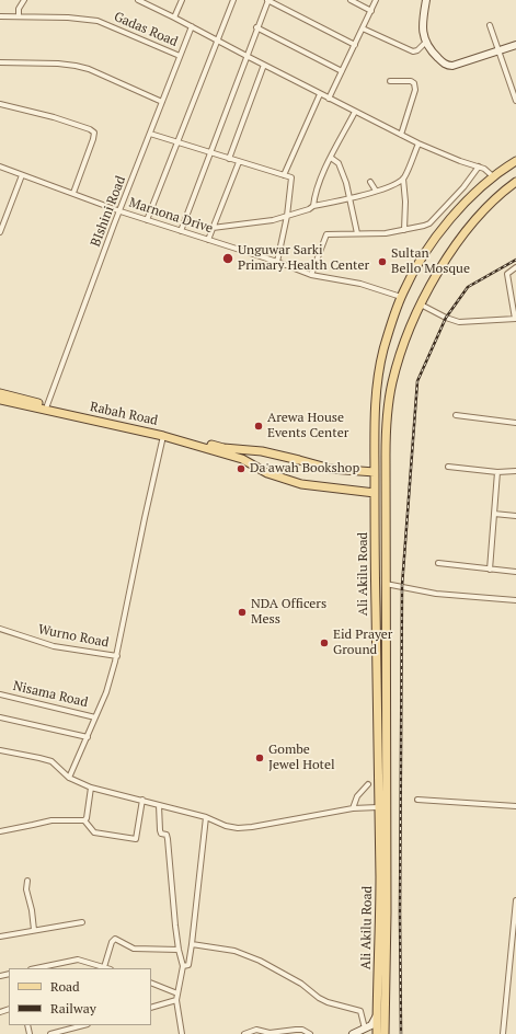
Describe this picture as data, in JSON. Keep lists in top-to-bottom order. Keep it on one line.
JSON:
{"streets":{"main road":["Rabah Road","Ali Akilu Road"],"street":["Gadas Road","BIshini Road","Marnona Drive","Wurno Road","Nisama Road"]},"crossings":[["Gadas Road","BIshini Road"],["BIshini Road","Marnona Drive"],["BIshini Road","Rabah Road"],["Marnona Drive","Ali Akilu Road"],["Rabah Road","Ali Akilu Road"]],"places":["Unguwar Sarki Primary Health Center","Sultan Bello Mosque","Arewa House Events Center","Da'awah Bookshop","NDA Officers Mess","Eid Prayer Ground","Gombe Jewel Hotel"],"legend":["Road","Railway"]}
